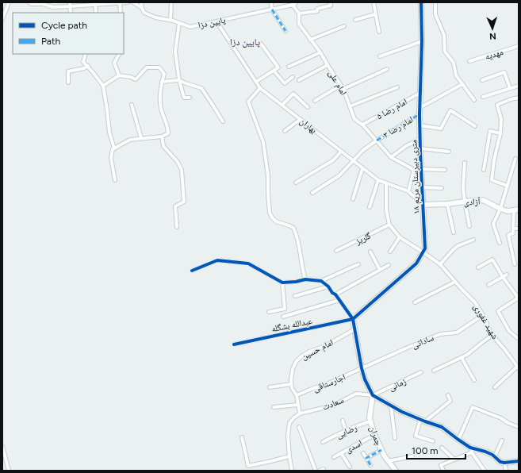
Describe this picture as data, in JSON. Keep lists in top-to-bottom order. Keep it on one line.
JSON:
{"streets":{"street":["پایین دزا","مهدیه","امام علی","امام رضا ۵","بهاران","امام رضا ۳","۱۸ متری دبیرستان مریم","آزادی","گلریز","شهید غفوری","عبدالله بشگله","ساداتی","امام حسین","اجارستاقی","زمانی","سعادت","رضایی","چمران","اسدی"]},"crossings":[["پایین دزا","امام علی"],["پایین دزا","بهاران"],["امام علی","امام رضا ۵"],["امام علی","بهاران"],["امام علی","امام رضا ۳"],["امام رضا ۵","۱۸ متری دبیرستان مریم"],["بهاران","امام رضا ۳"],["بهاران","۱۸ متری دبیرستان مریم"],["بهاران","آزادی"],["امام رضا ۳","۱۸ متری دبیرستان مریم"],["۱۸ متری دبیرستان مریم","آزادی"],["۱۸ متری دبیرستان مریم","شهید غفوری"],["گلریز","شهید غفوری"],["شهید غفوری","ساداتی"],["ساداتی","اجارستاقی"],["زمانی","سعادت"],["زمانی","چمران"],["سعادت","چمران"],["رضایی","چمران"],["چمران","اسدی"]],"districts":["پایین دزا"],"legend":["Cycle path","Path"],"scale_bar":"100 m","north":"bottom"}
